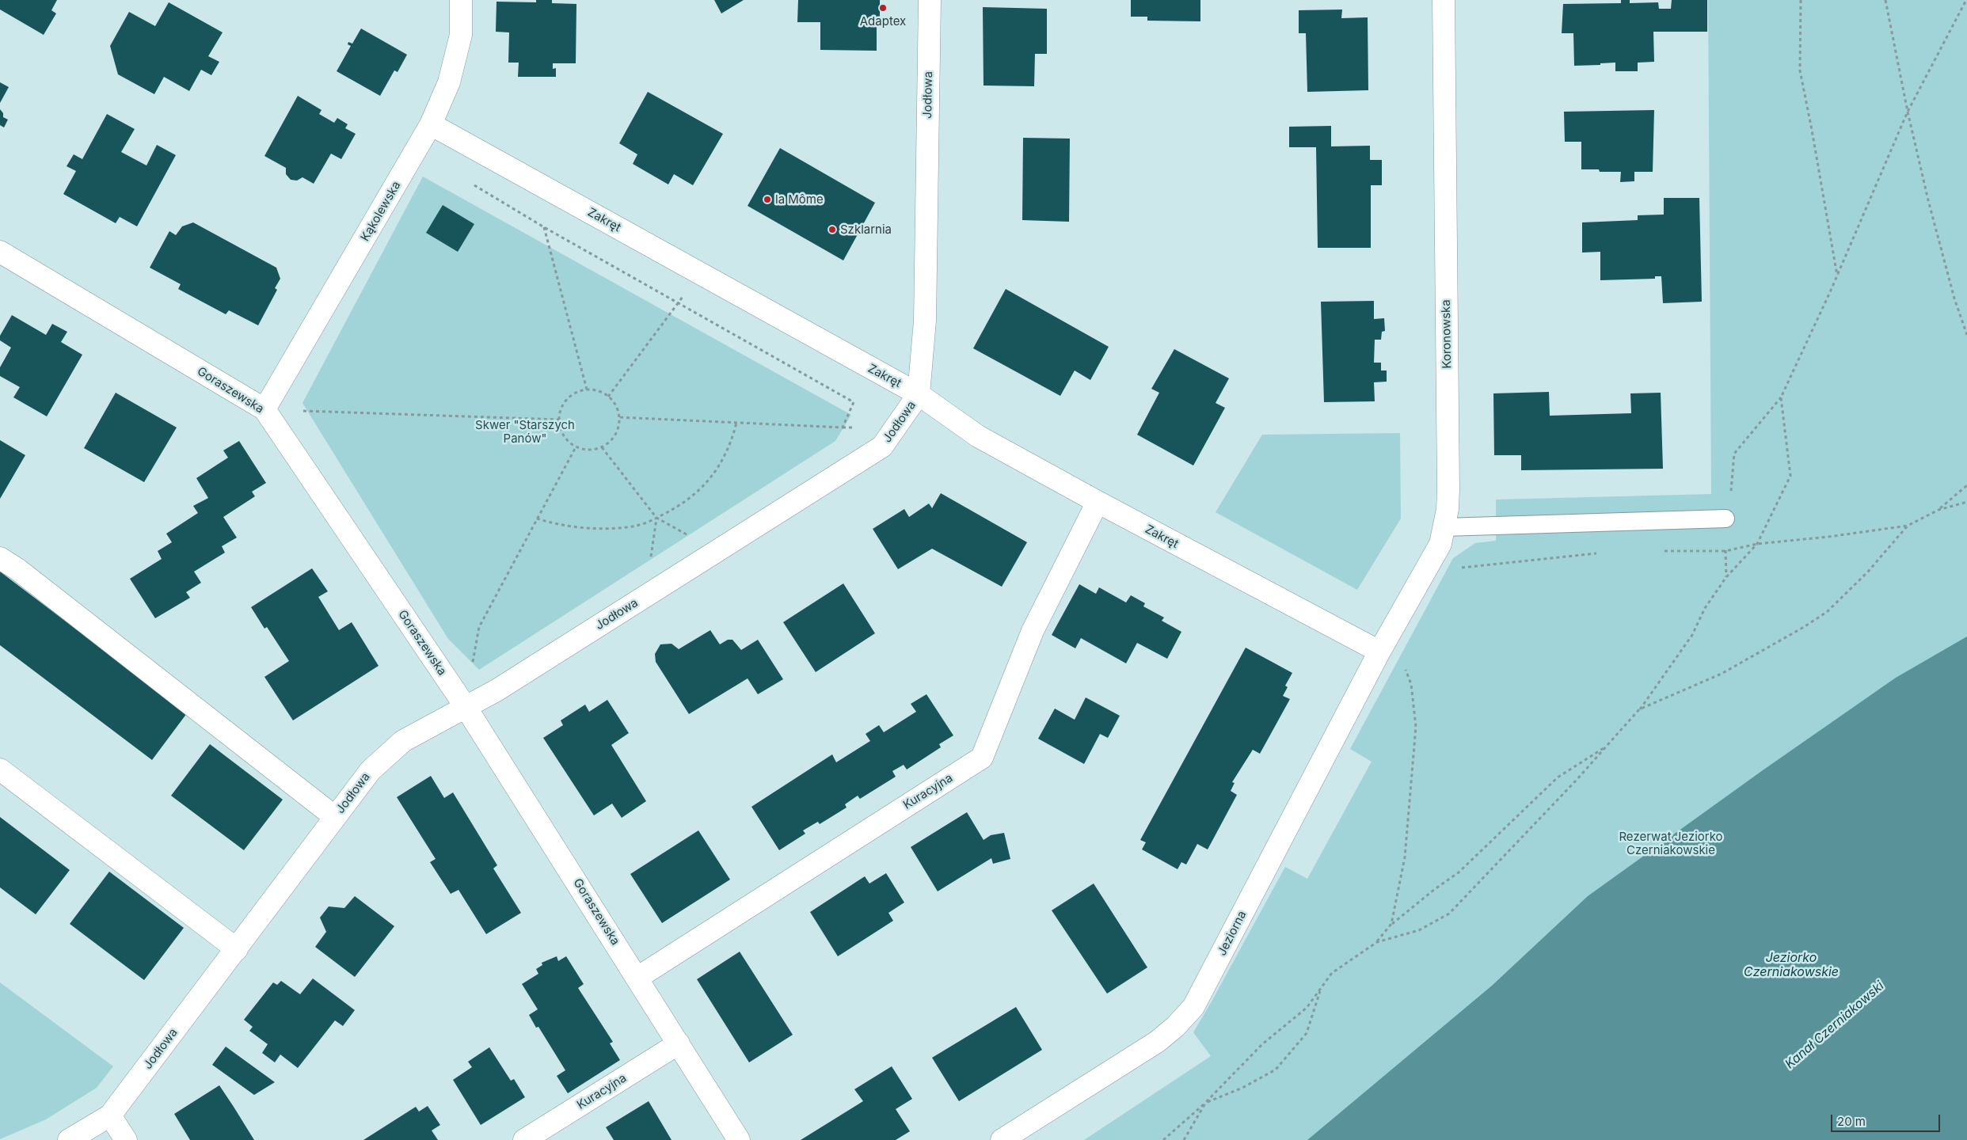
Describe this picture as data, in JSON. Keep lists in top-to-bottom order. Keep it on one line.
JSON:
{"streets":{"street":["Jodłowa","Kąkolewska","Zakręt","Koronowska","Goraszewska","Kuracyjna","Jeziorna"]},"crossings":[["Jodłowa","Zakręt"],["Jodłowa","Goraszewska"],["Kąkolewska","Zakręt"],["Kąkolewska","Goraszewska"],["Zakręt","Koronowska"],["Zakręt","Kuracyjna"],["Zakręt","Jeziorna"],["Koronowska","Jeziorna"],["Goraszewska","Kuracyjna"]],"water":["Jeziorko Czerniakowskie","Kanał Czerniakowski"],"parks":["Skwer \"Starszych Panów\"","Rezerwat Jeziorko Czerniakowskie"],"places":["Adaptex","la Môme","Szklarnia"],"scale_bar":"20 m"}
